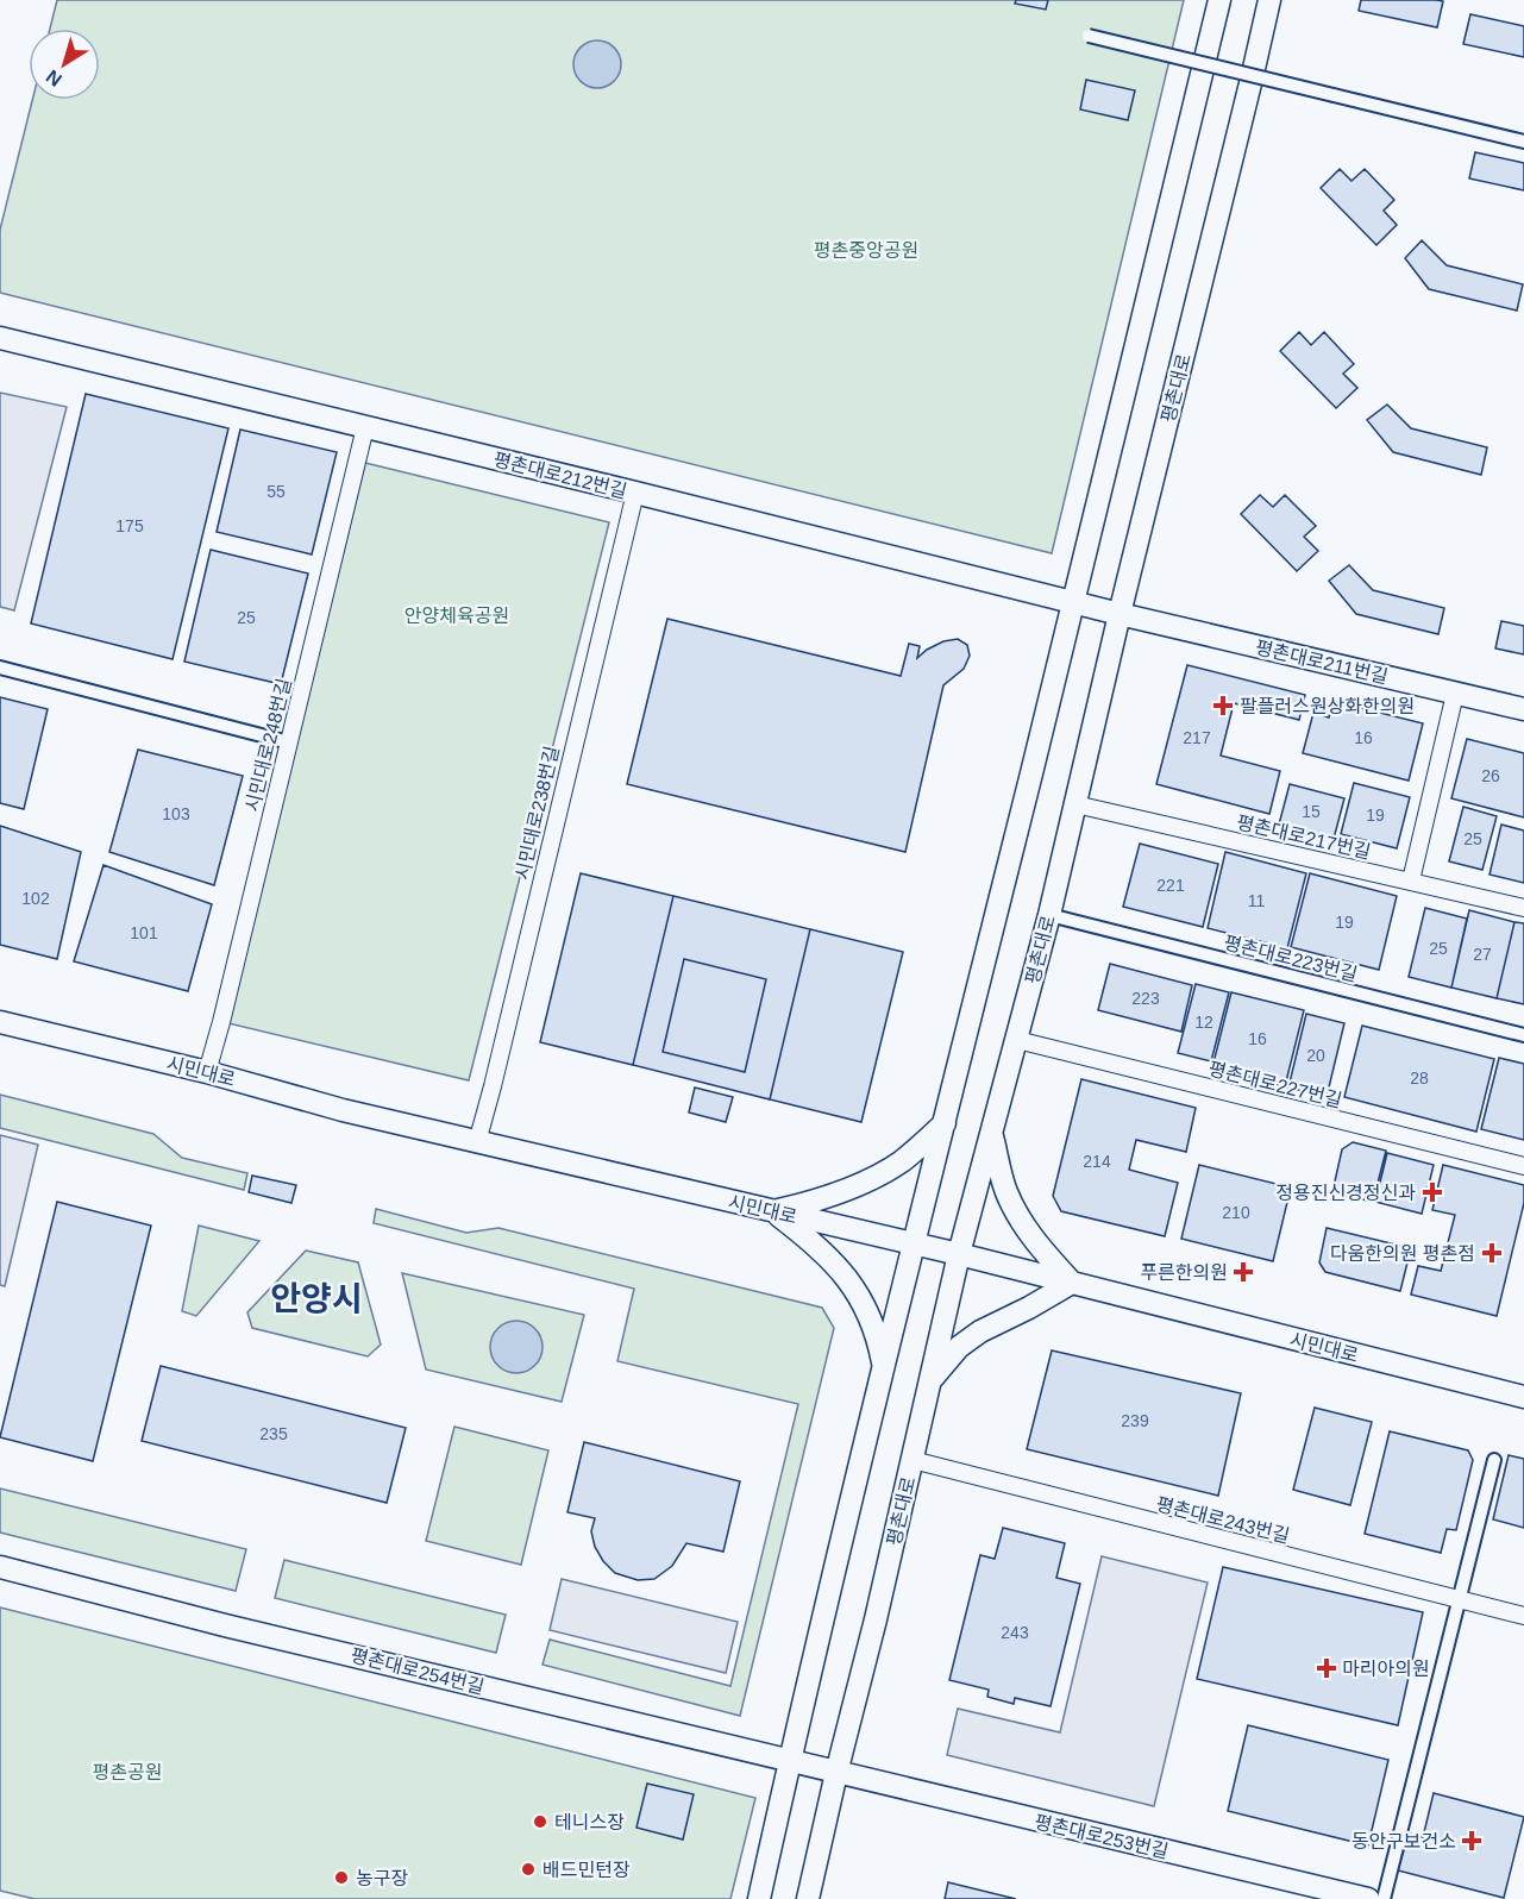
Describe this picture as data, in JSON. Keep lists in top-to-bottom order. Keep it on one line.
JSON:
{"streets":{"street":["평촌대로","평촌대로212번길","평촌대로211번길","시민대로248번길","시민대로238번길","평촌대로217번길","평촌대로223번길","시민대로","평촌대로227번길","평촌대로243번길","평촌대로254번길","평촌대로253번길"]},"crossings":[["평촌대로","평촌대로212번길"],["평촌대로","평촌대로211번길"],["평촌대로","평촌대로217번길"],["평촌대로","평촌대로223번길"],["평촌대로","시민대로"],["평촌대로","평촌대로227번길"],["평촌대로","평촌대로243번길"],["평촌대로","평촌대로254번길"],["평촌대로","평촌대로253번길"],["평촌대로212번길","평촌대로211번길"],["평촌대로212번길","시민대로248번길"],["평촌대로212번길","시민대로238번길"],["시민대로248번길","시민대로"],["시민대로238번길","시민대로"],["평촌대로254번길","평촌대로253번길"]],"districts":["안양시"],"parks":["평촌중앙공원","안양체육공원","평촌공원"],"places":{"health":["팔플러스원상화한의원","정용진신경정신과","다움한의원 평촌점","푸른한의원","마리아의원","동안구보건소"],"other":["테니스장","배드민턴장","농구장"]},"house_numbers":["55","175","25","217","16","26","15","103","19","25","221","102","11","19","101","25","27","223","12","16","20","28","214","210","239","235","243"],"north":"bottom left"}
